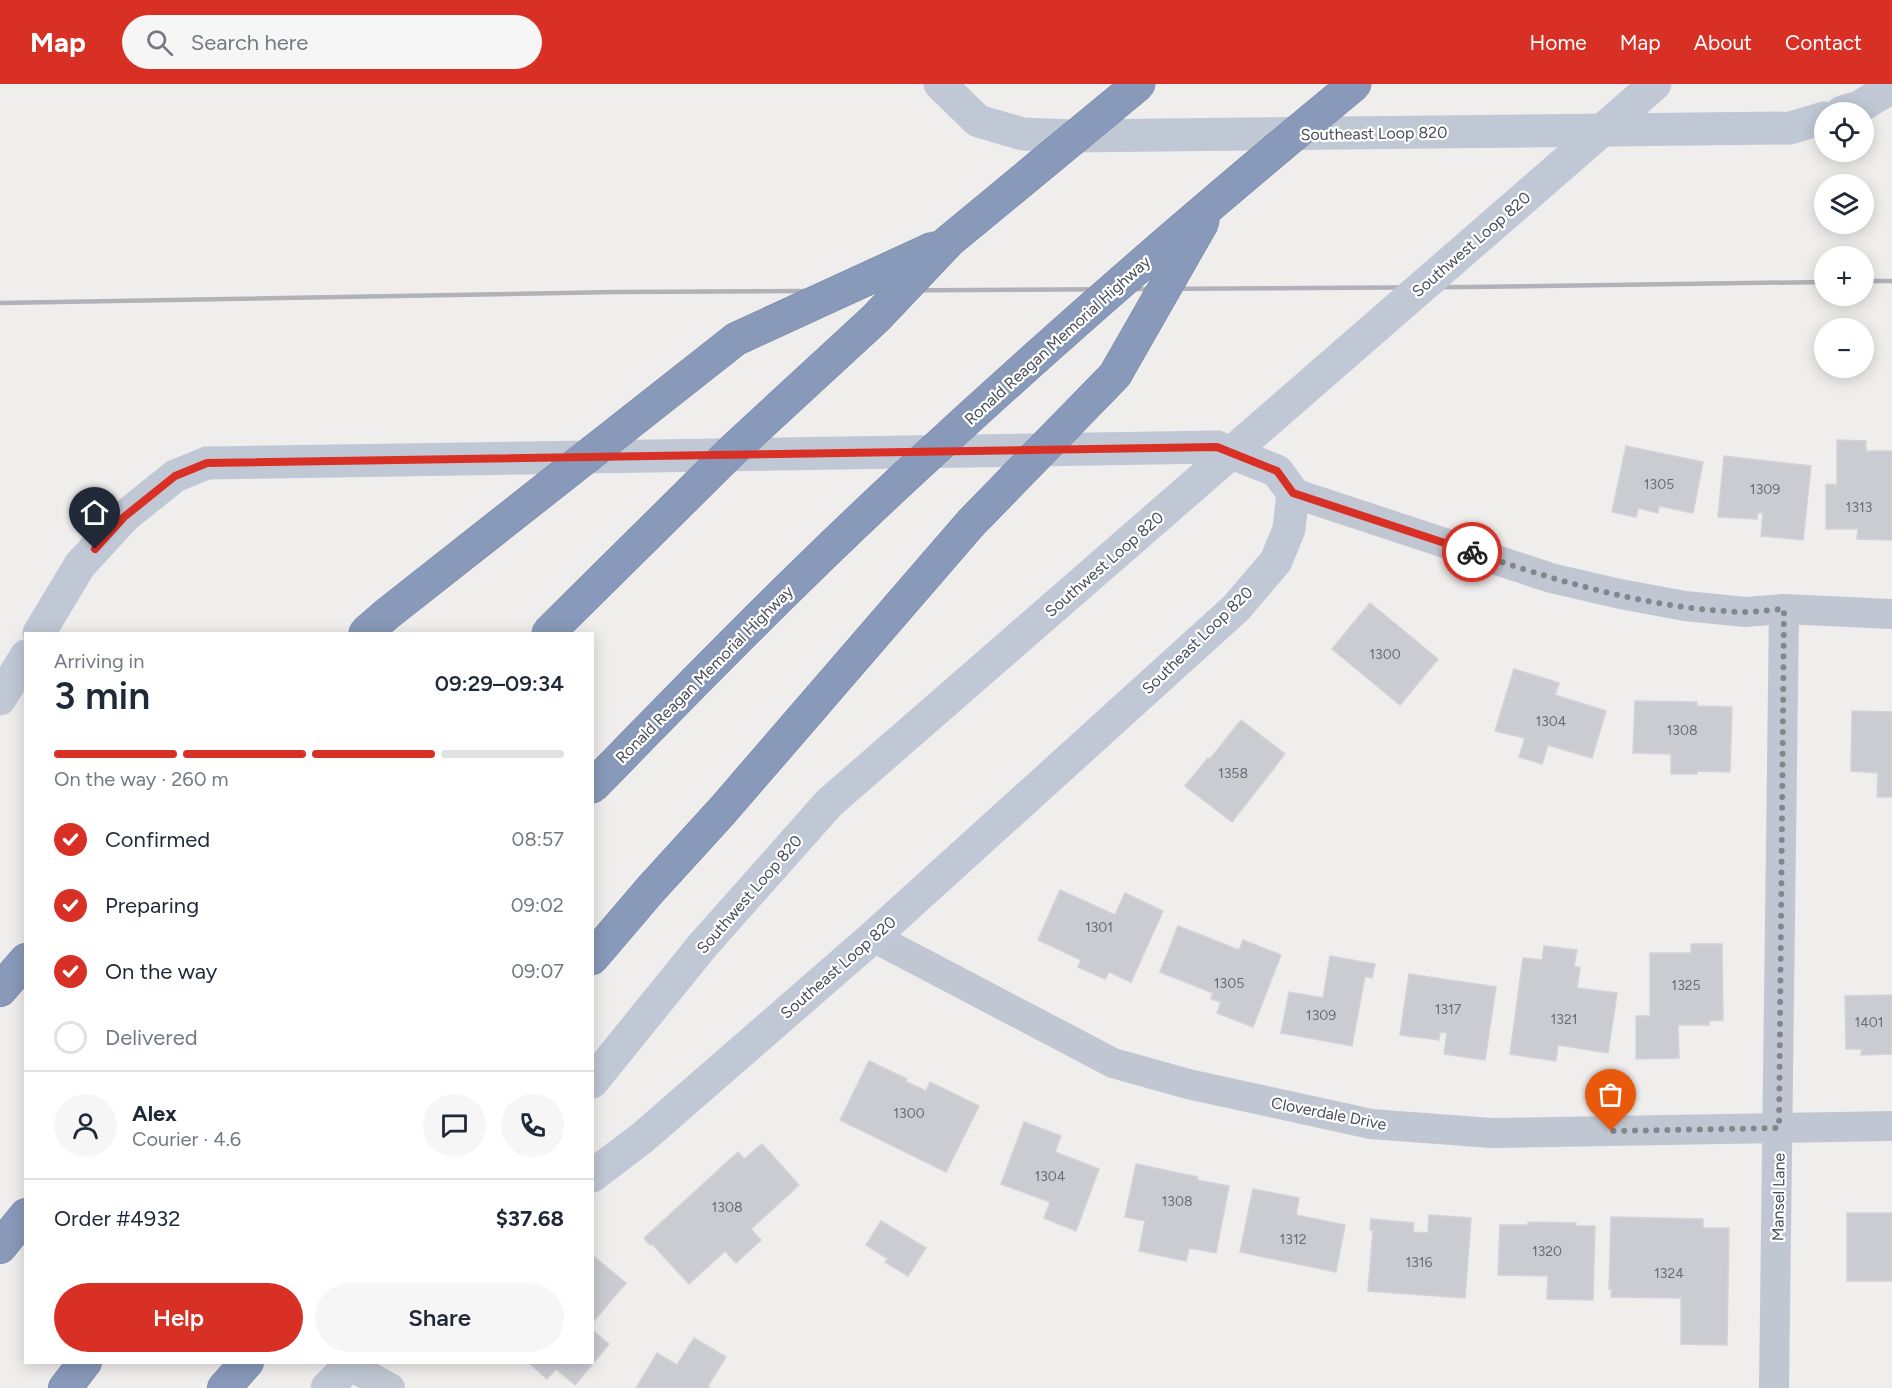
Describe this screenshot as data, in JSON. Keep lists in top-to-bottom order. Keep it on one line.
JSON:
{"streets":{"highway":["Ronald Reagan Memorial Highway"],"main road":["Southeast Loop 820","Southwest Loop 820"],"street":["Cloverdale Drive","Mansel Lane"]},"crossings":[["Southeast Loop 820","Cloverdale Drive"],["Cloverdale Drive","Mansel Lane"]],"house_numbers":["1305","1309","1313","1300","1304","1308","1358","1301","1305","1325","1317","1309","1321","1401","1300","1304","1308","1308","1312","1320","1316","1324"],"page":{"header":"Map","search":"Search here","nav":["Home","Map","About","Contact"],"map_buttons":["+","−"],"heading":["3 min","Arriving in","09:29–09:34"],"panel":["Alex","Courier · 4.6","Order #4932","$37.68"],"bar":"On the way · 260 m","list":[["Confirmed","08:57"],["Preparing","09:02"],["On the way","09:07"],"Delivered"],"buttons":["Help","Share"]}}
